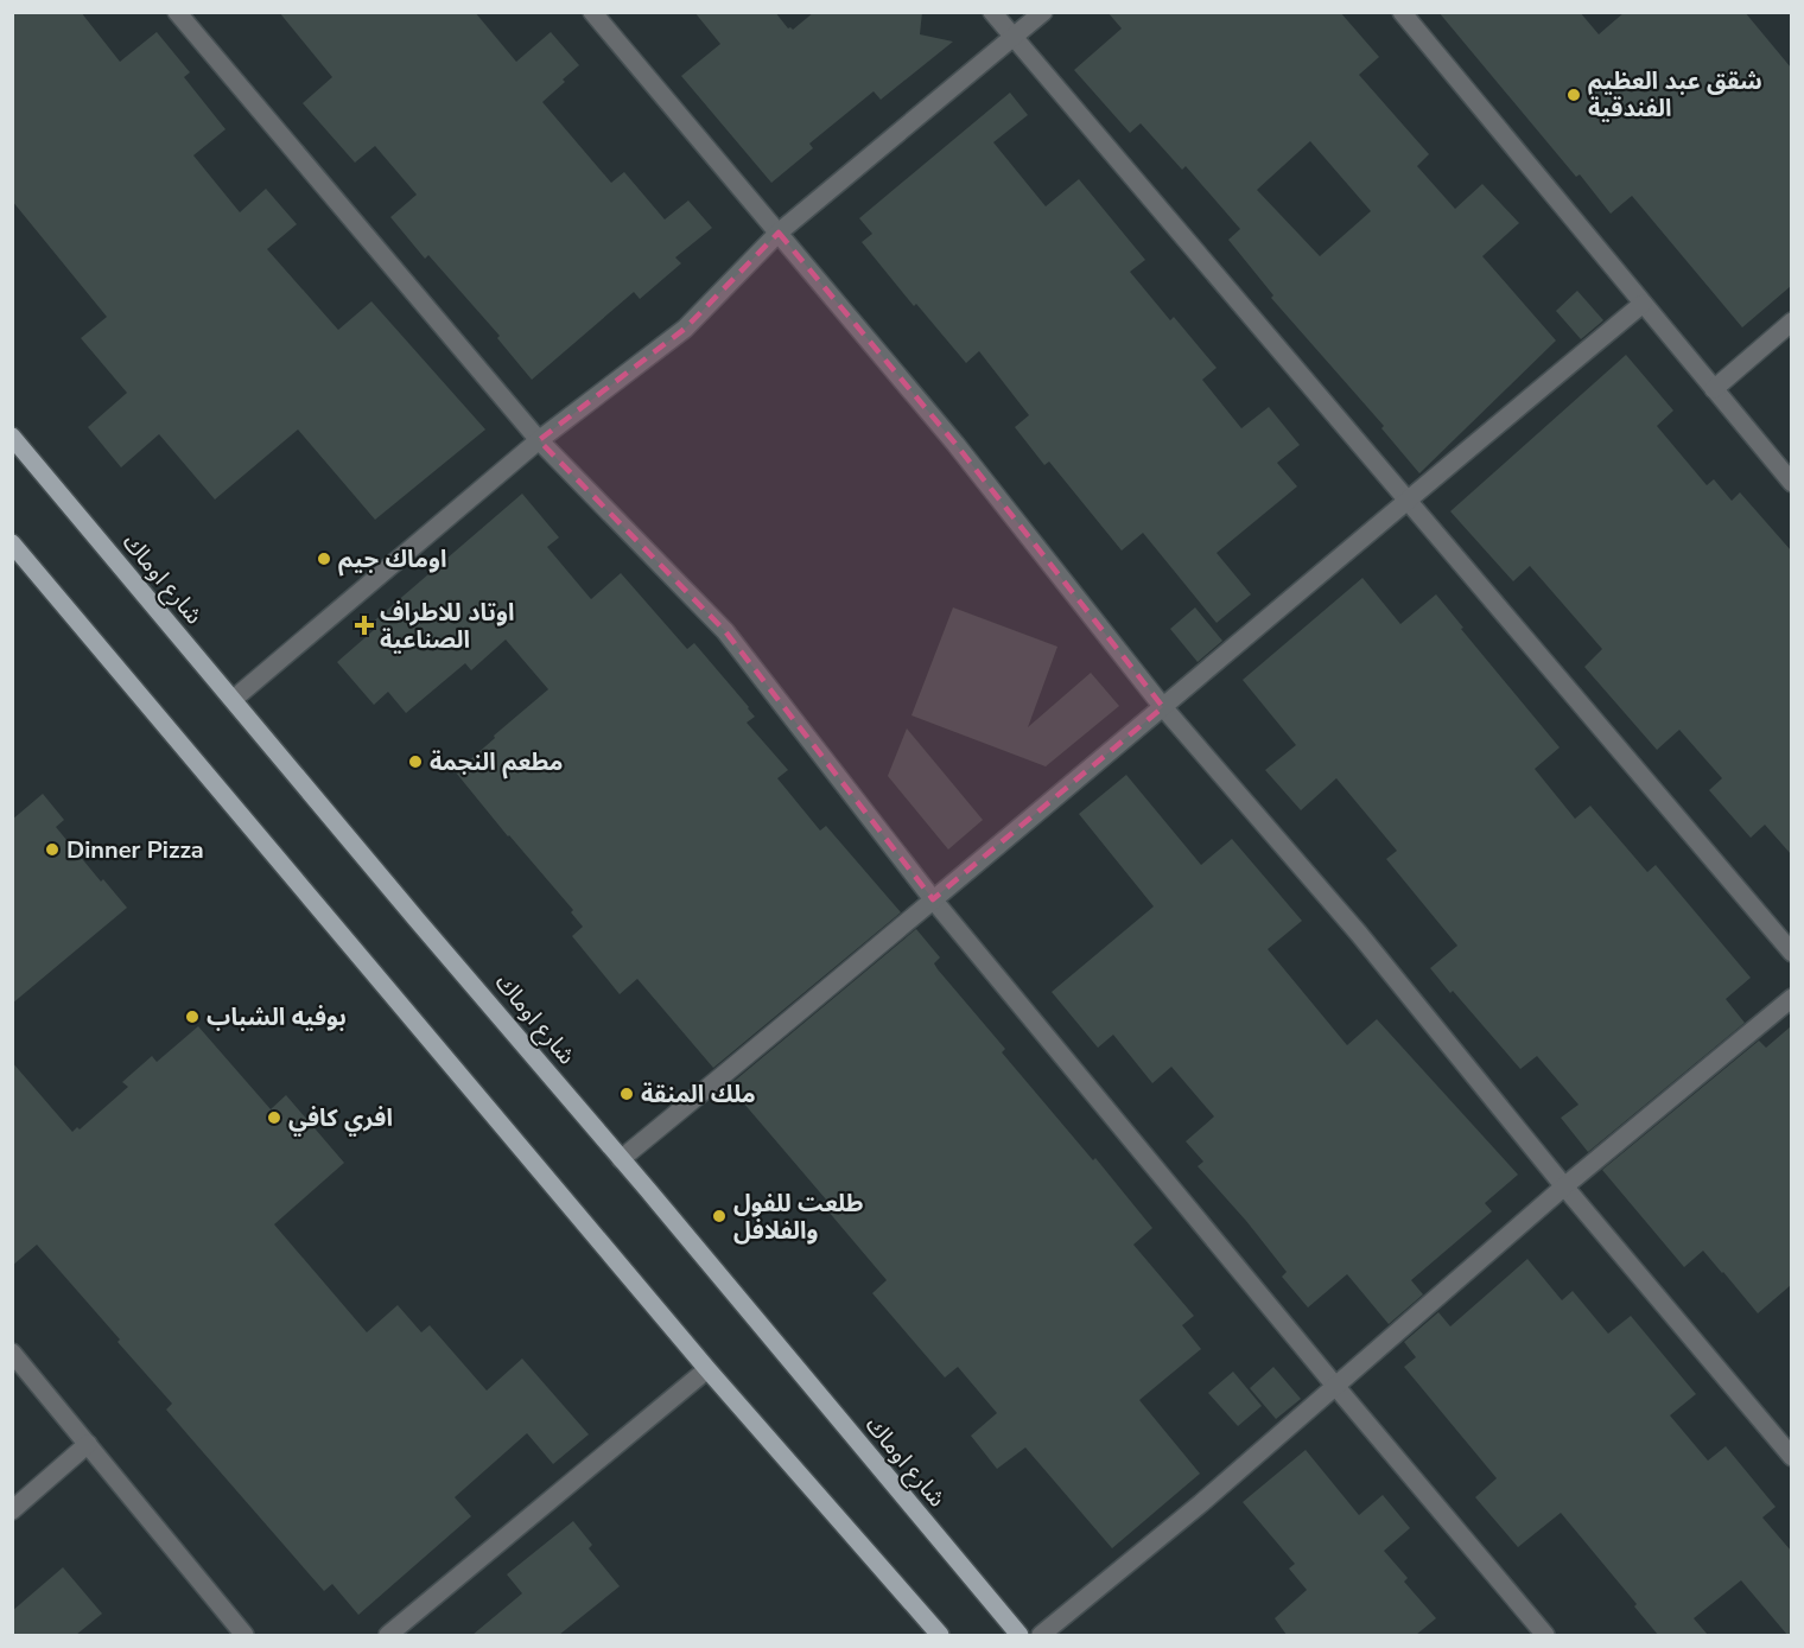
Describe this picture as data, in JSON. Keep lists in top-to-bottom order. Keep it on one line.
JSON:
{"streets":{"main road":["شارع اوماك"]},"places":{"other":["شقق عبد العظيم الفندقية","اوماك جيم","مطعم النجمة","Dinner Pizza","بوفيه الشباب","ملك المنقة","افري كافي","طلعت للفول والفلافل"],"health":["اوتاد للاطراف الصناعية"]}}
